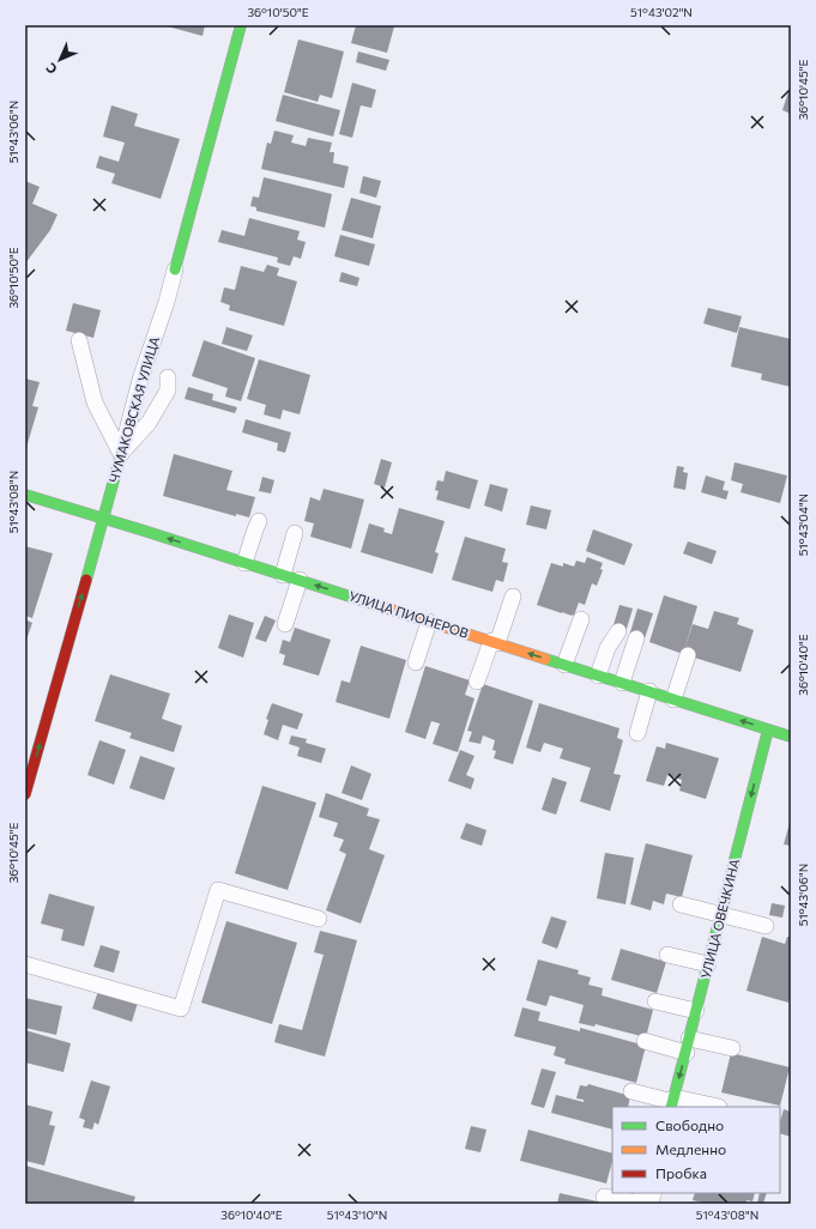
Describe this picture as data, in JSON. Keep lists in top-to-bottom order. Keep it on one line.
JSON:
{"streets":{"street":["ЧУМАКОВСКАЯ УЛИЦА","УЛИЦА ПИОНЕРОВ","УЛИЦА ОВЕЧКИНА"]},"crossings":[["ЧУМАКОВСКАЯ УЛИЦА","УЛИЦА ПИОНЕРОВ"],["УЛИЦА ПИОНЕРОВ","УЛИЦА ОВЕЧКИНА"]],"one_way":["ЧУМАКОВСКАЯ УЛИЦА","УЛИЦА ПИОНЕРОВ","УЛИЦА ОВЕЧКИНА"],"legend":["Свободно","Медленно","Пробка"],"north":"bottom left","coordinates":["36°10'50\"E","51°43'02\"N","36°10'45\"E","51°43'06\"N","51°43'08\"N","51°43'04\"N","36°10'40\"E","51°43'10\"N"]}
